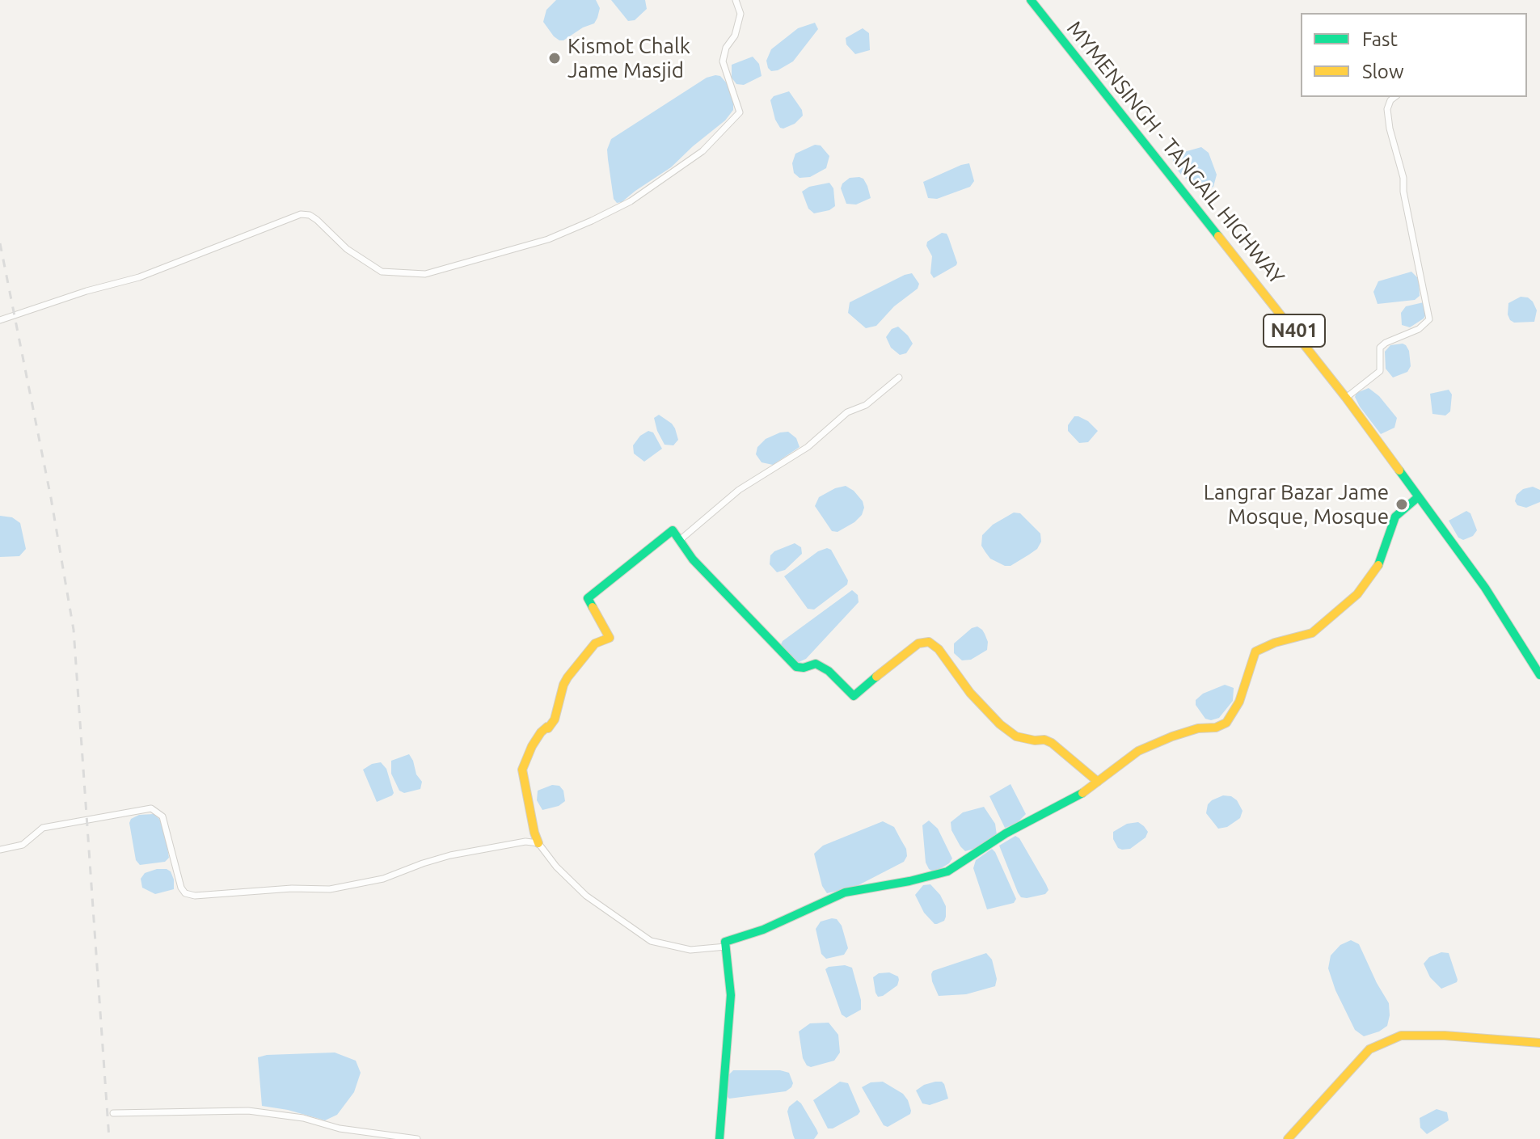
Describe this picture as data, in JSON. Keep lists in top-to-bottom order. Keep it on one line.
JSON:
{"streets":{"main road":["MYMENSINGH - TANGAIL HIGHWAY","N401"]},"places":["Kismot Chalk Jame Masjid","Langrar Bazar Jame Mosque, Mosque"],"legend":["Fast","Slow"]}
